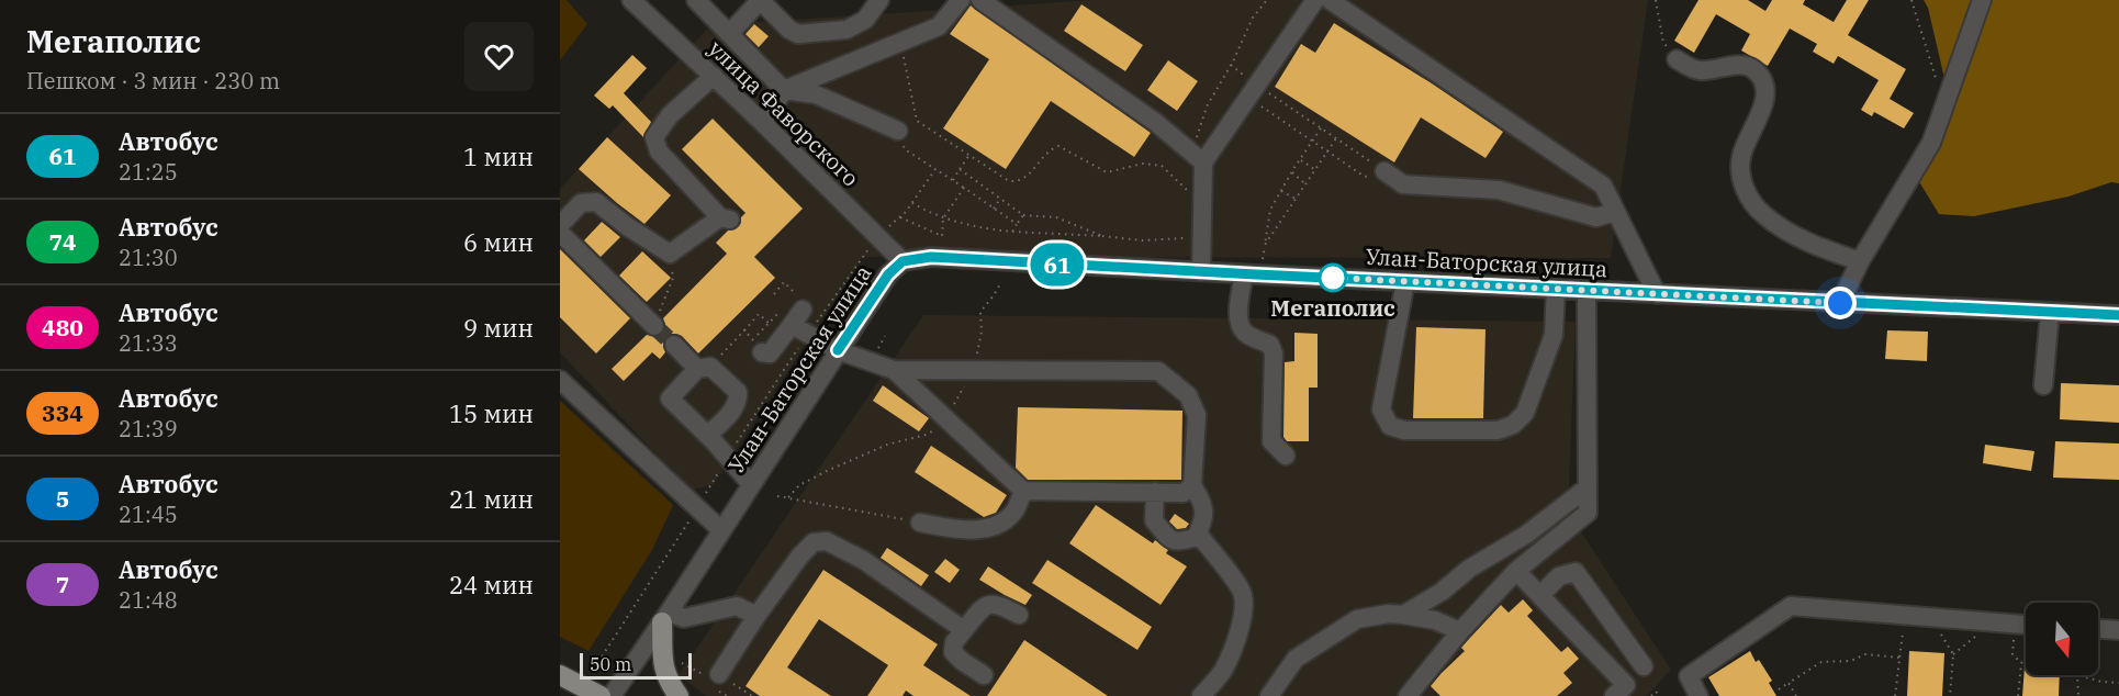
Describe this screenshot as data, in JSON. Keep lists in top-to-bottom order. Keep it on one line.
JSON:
{"streets":{"street":["улица Фаворского","Улан-Баторская улица"]},"crossings":[["улица Фаворского","Улан-Баторская улица"]],"places":["Мегаполис"],"lines":["bus line 61"],"scale_bar":"50 m","north":"bottom","page":{"heading":["Мегаполис","Пешком · 3 мин · 230 m"],"on_map":"61","list":[{"mark":"61","name":"Автобус","note":"21:25","value":"1 мин"},{"mark":"74","name":"Автобус","note":"21:30","value":"6 мин"},{"mark":"480","name":"Автобус","note":"21:33","value":"9 мин"},{"mark":"334","name":"Автобус","note":"21:39","value":"15 мин"},{"mark":"5","name":"Автобус","note":"21:45","value":"21 мин"},{"mark":"7","name":"Автобус","note":"21:48","value":"24 мин"}],"scale":"50 m"}}
